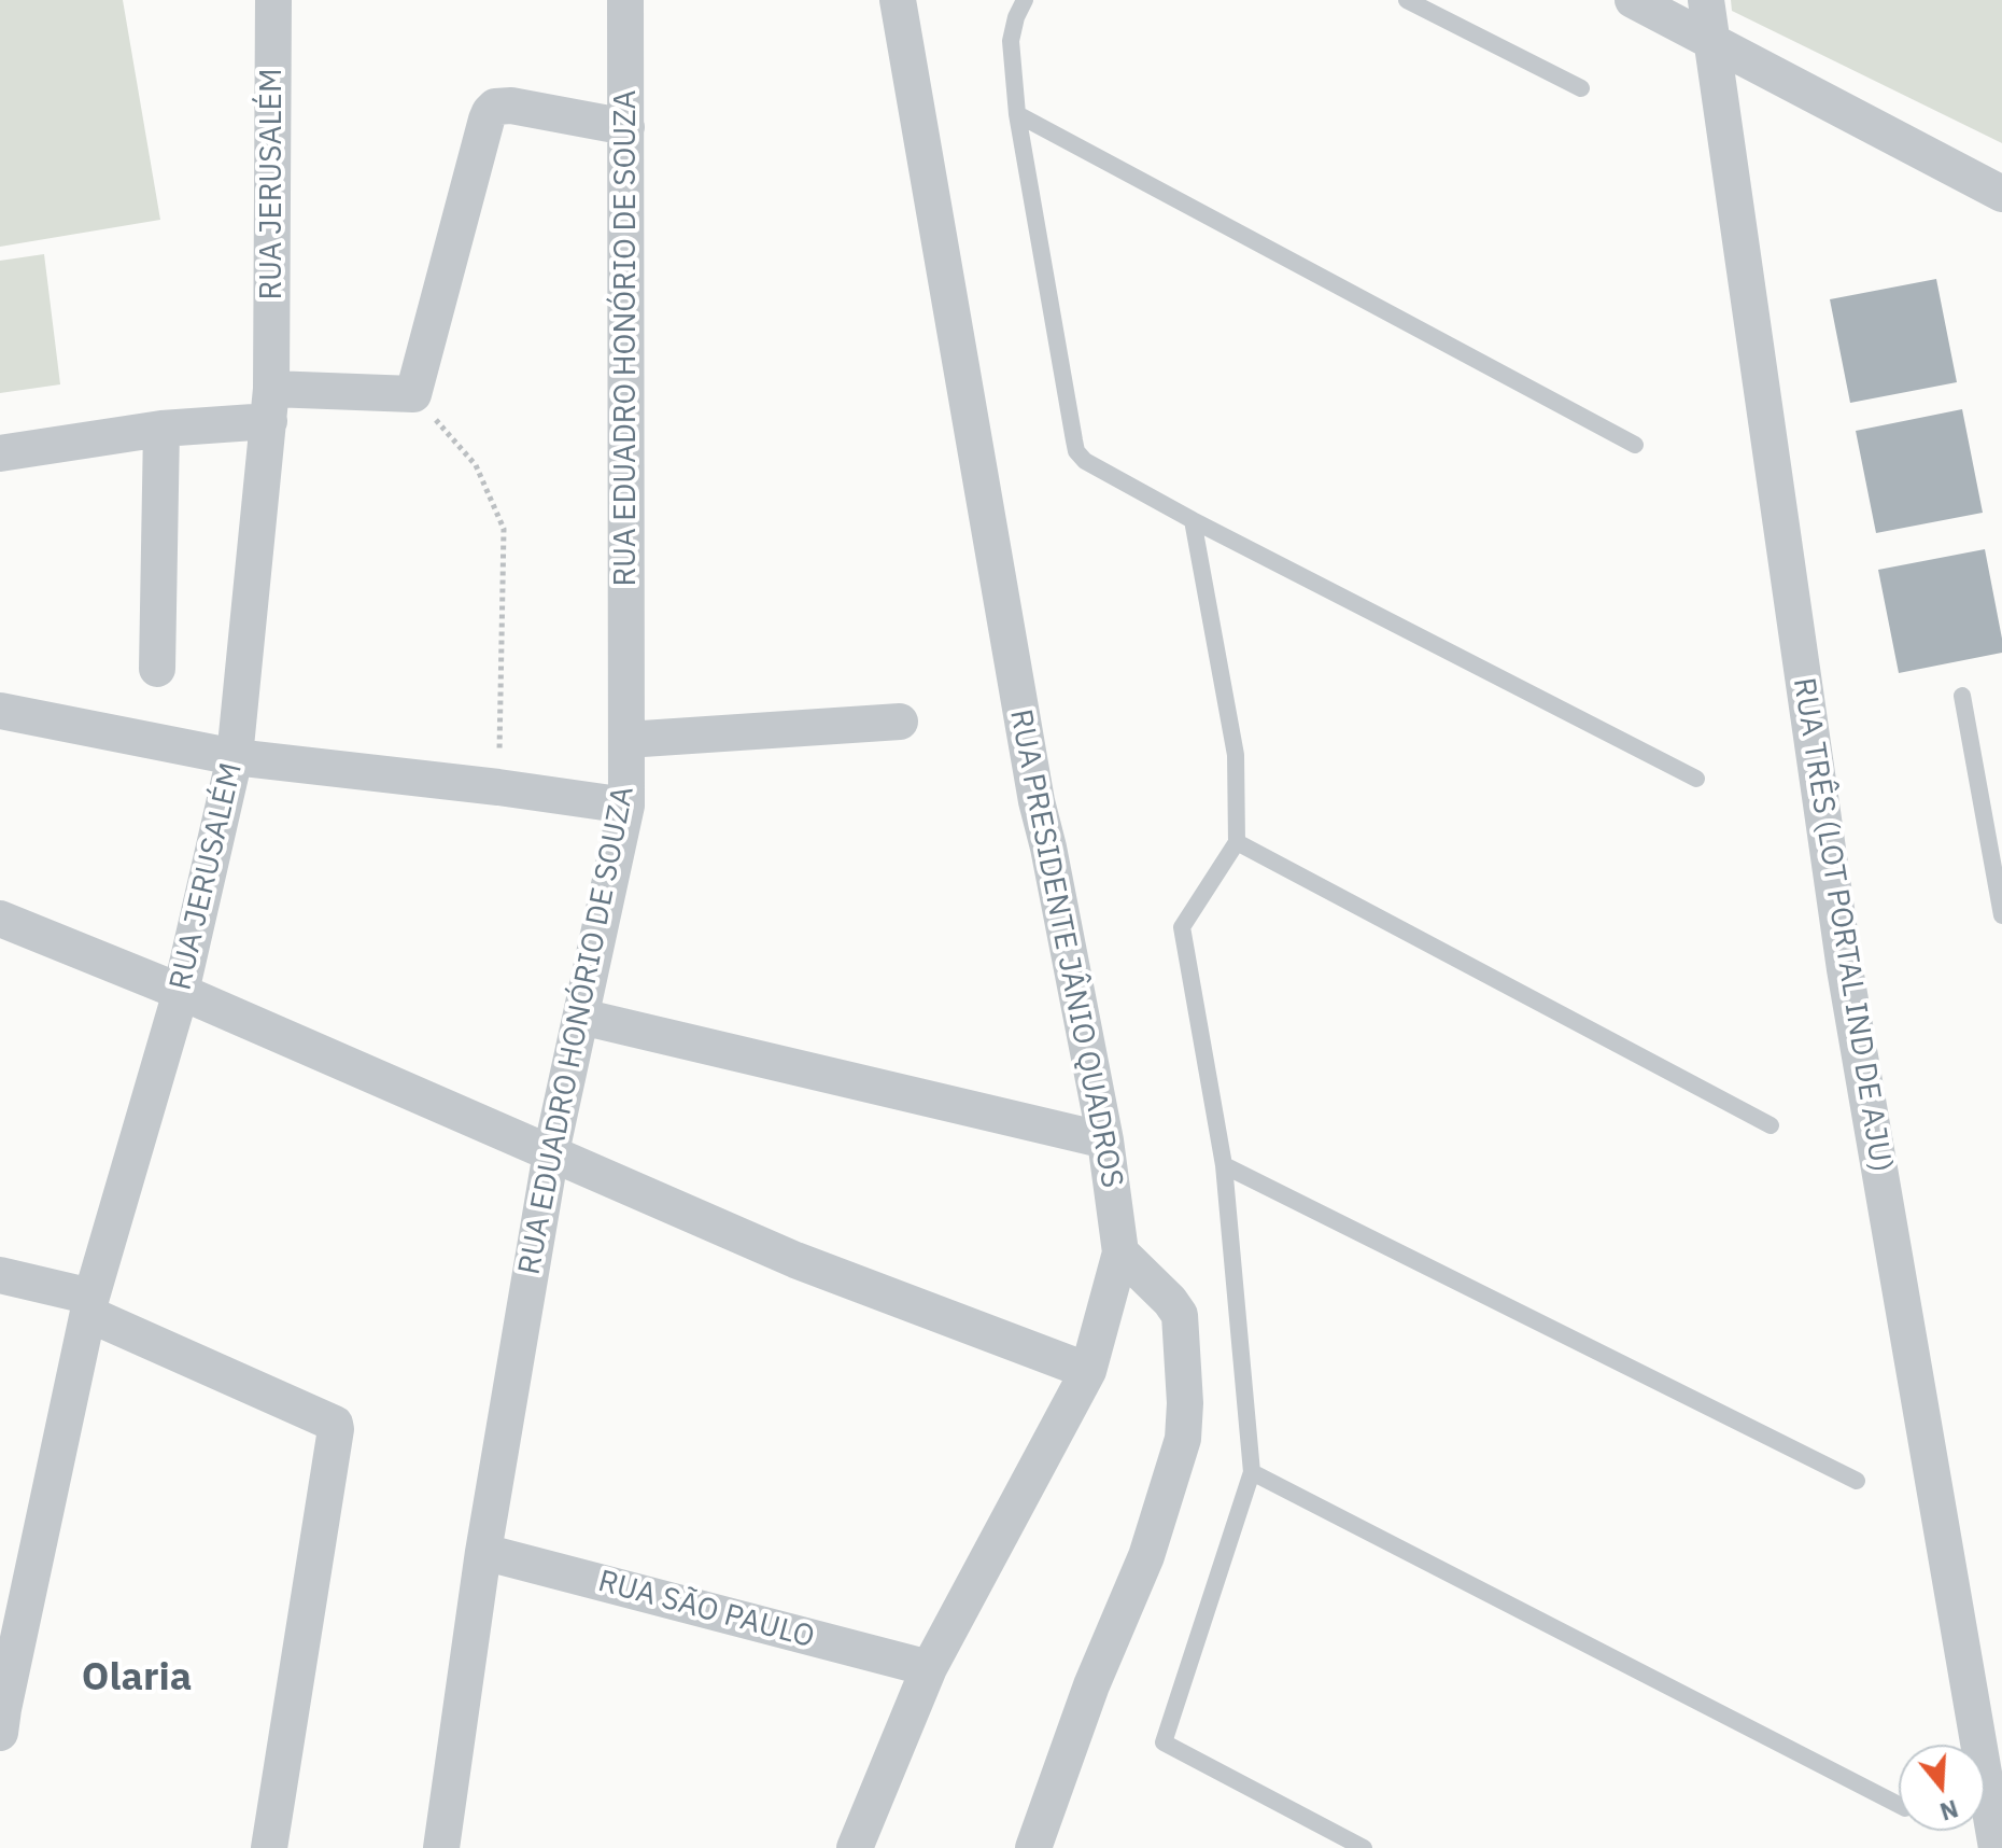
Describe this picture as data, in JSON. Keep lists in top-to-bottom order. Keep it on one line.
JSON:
{"streets":{"street":["RUA JERUSALÉM","RUA EDUADRO HONÓRIO DE SOUZA","RUA TRÊS (LOT PORTAL IND DE AJU)","RUA PRESIDENTE JÂNIO QUADROS","RUA SÃO PAULO"]},"crossings":[["RUA EDUADRO HONÓRIO DE SOUZA","RUA SÃO PAULO"],["RUA PRESIDENTE JÂNIO QUADROS","RUA SÃO PAULO"]],"districts":["Olaria"],"north":"bottom"}
